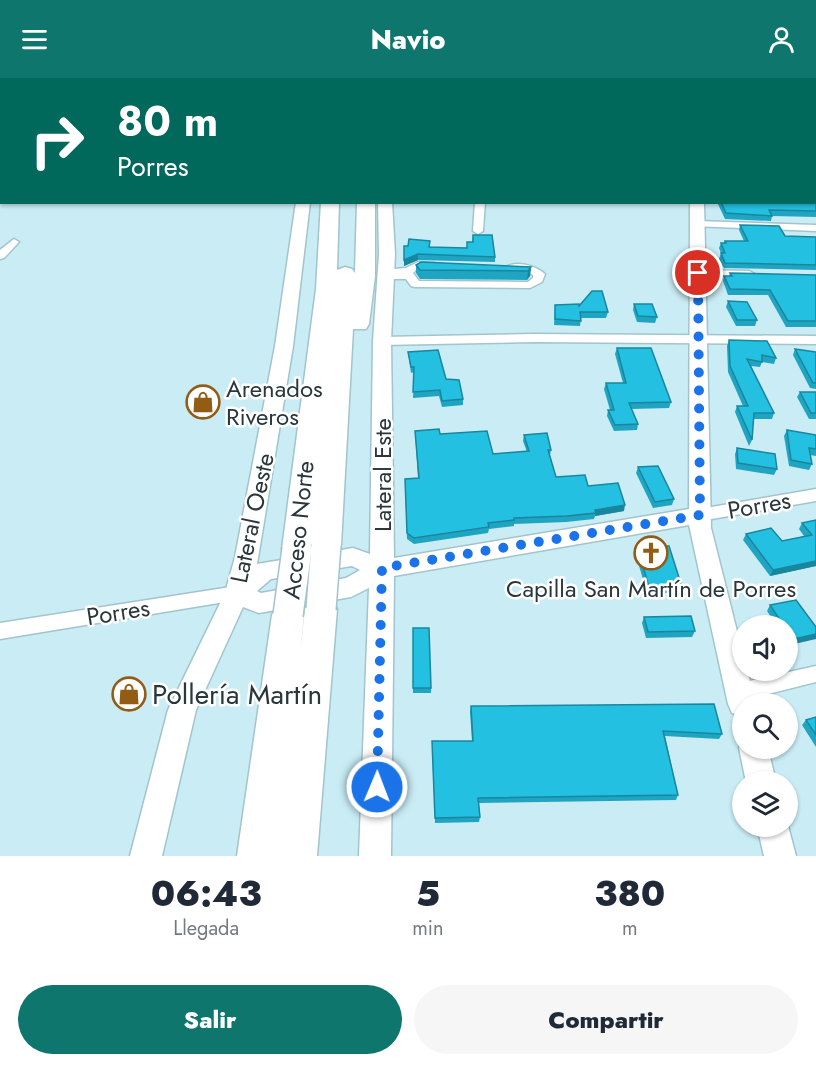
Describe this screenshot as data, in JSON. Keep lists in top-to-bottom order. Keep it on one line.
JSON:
{"streets":{"highway":["Acceso Norte"],"street":["Lateral Este","Porres","Lateral Oeste"]},"crossings":[["Lateral Este","Porres"],["Porres","Lateral Oeste"]],"places":{"shop":["Arenados Riveros","Pollería Martín"],"church":["Capilla San Martín de Porres"]},"page":{"header":"Navio","turn":["80 m","Porres"],"eta":["06:43","Llegada","5","min","380","m"],"buttons":["Salir","Compartir"]}}
